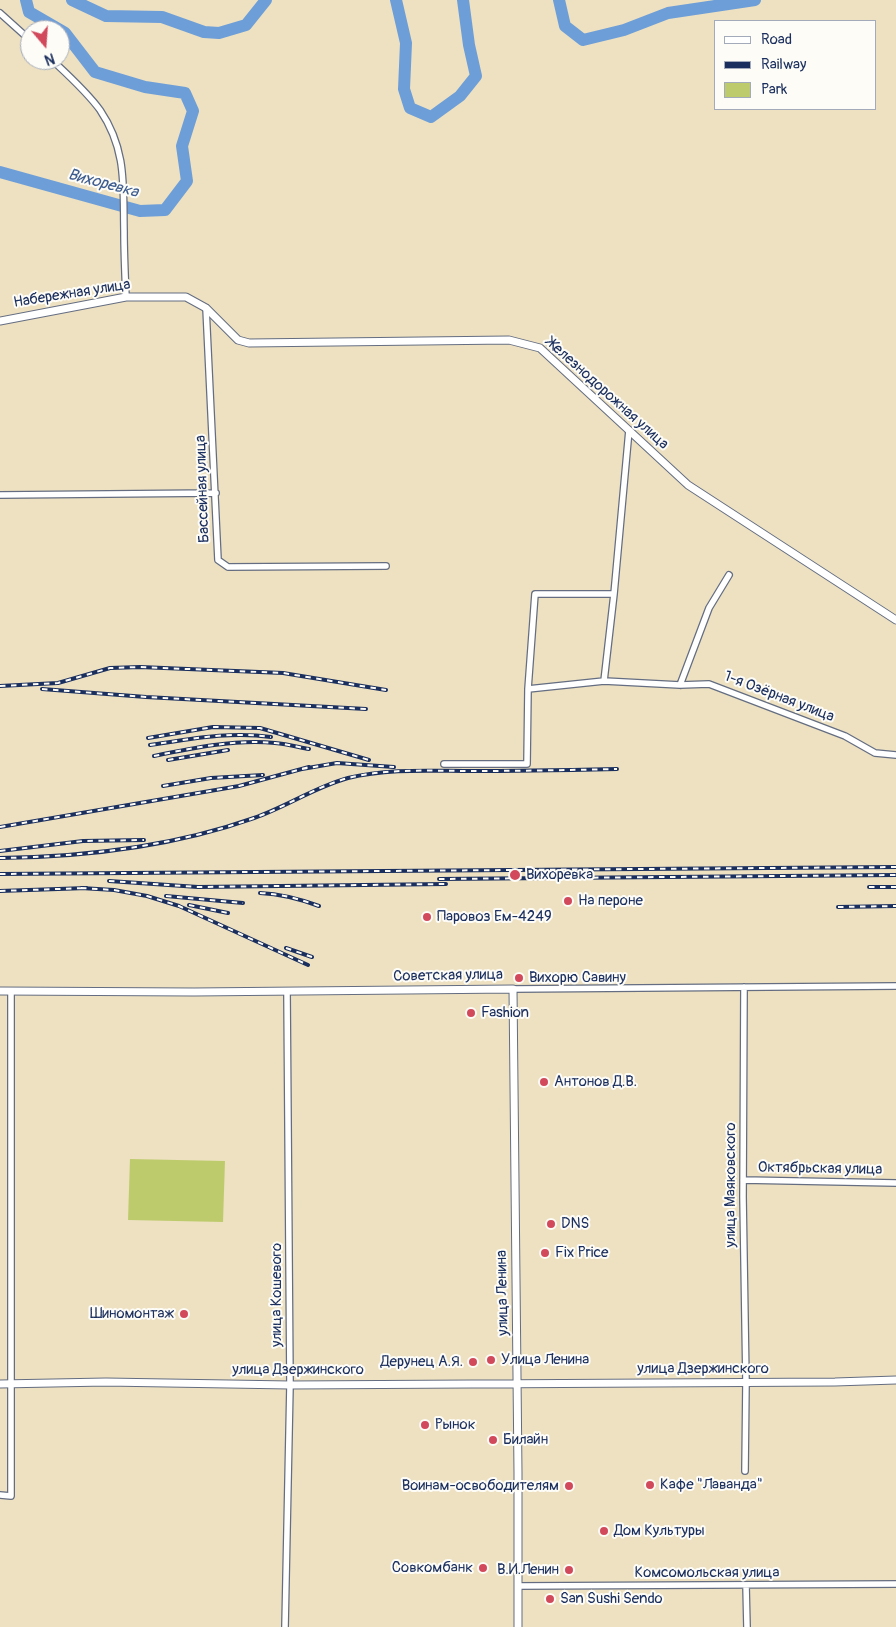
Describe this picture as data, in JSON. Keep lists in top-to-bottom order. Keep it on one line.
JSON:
{"streets":{"street":["Набережная улица","Железнодорожная улица","Бассейная улица","1-я Озёрная улица","Советская улица","Октябрьская улица","улица Маяковского","улица Ленина","улица Кошевого","улица Дзержинского","Комсомольская улица"]},"crossings":[["Набережная улица","Железнодорожная улица"],["Набережная улица","Бассейная улица"],["Железнодорожная улица","Бассейная улица"],["Советская улица","улица Маяковского"],["Советская улица","улица Ленина"],["Советская улица","улица Кошевого"],["Октябрьская улица","улица Маяковского"],["улица Маяковского","улица Дзержинского"],["улица Ленина","улица Дзержинского"],["улица Ленина","Комсомольская улица"],["улица Кошевого","улица Дзержинского"]],"water":["Вихоревка"],"places":["Вихоревка","На пероне","Паровоз Ем-4249","Вихорю Савину","Fashion","Антонов Д.В.","DNS","Fix Price","Шиномонтаж","Улица Ленина","Дерунец А.Я.","Рынок","Билайн","Кафе \"Лаванда\"","Воинам-освободителям","Дом Культуры","Совкомбанк","В.И.Ленин","San Sushi Sendo"],"legend":["Road","Railway","Park"],"north":"bottom"}
